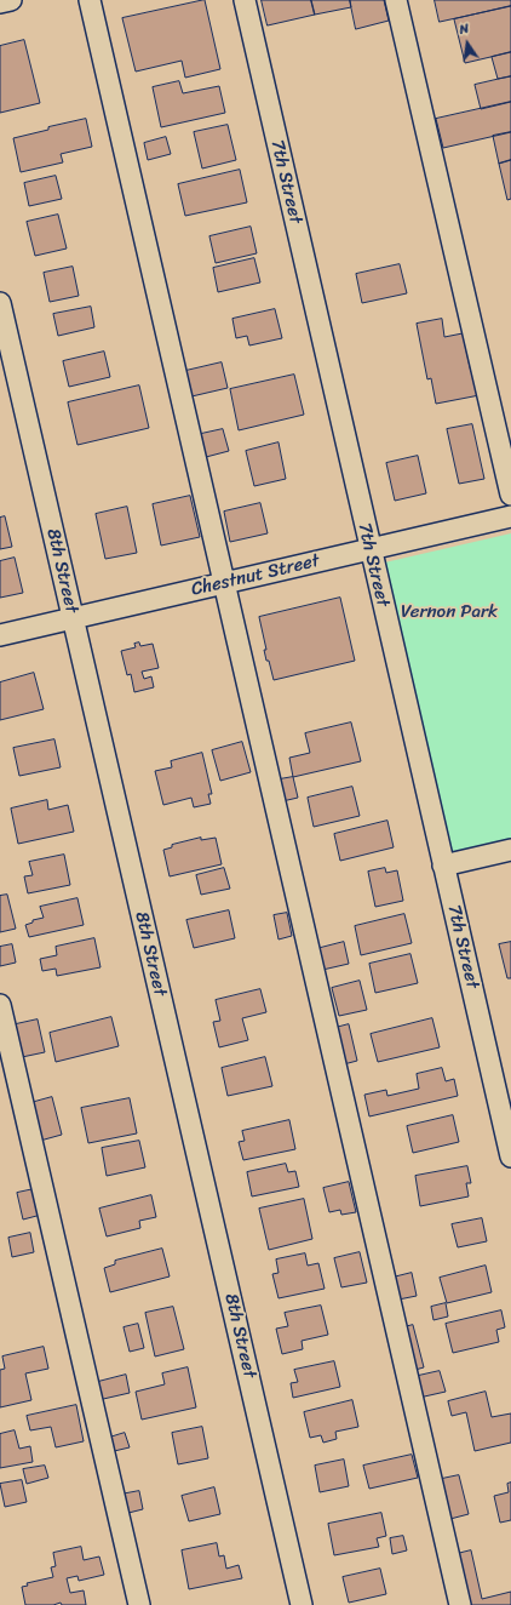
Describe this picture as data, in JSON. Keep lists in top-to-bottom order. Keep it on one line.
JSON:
{"streets":{"street":["7th Street","8th Street","Chestnut Street"]},"crossings":[["7th Street","Chestnut Street"],["8th Street","Chestnut Street"]],"parks":["Vernon Park"],"north":"top"}
